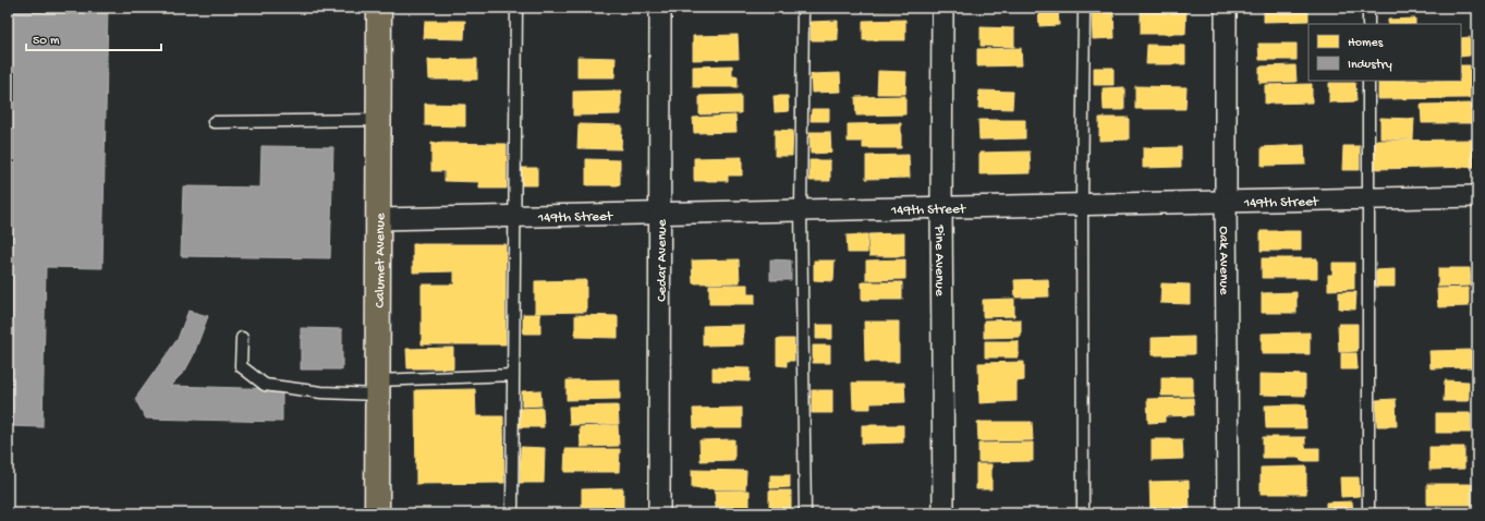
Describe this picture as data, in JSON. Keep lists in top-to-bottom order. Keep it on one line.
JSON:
{"streets":{"main road":["Calumet Avenue"],"street":["149th Street","Cedar Avenue","Pine Avenue","Oak Avenue"]},"crossings":[["149th Street","Calumet Avenue"],["149th Street","Cedar Avenue"],["149th Street","Pine Avenue"],["149th Street","Oak Avenue"]],"legend":["Homes","Industry"],"scale_bar":"50 m"}
